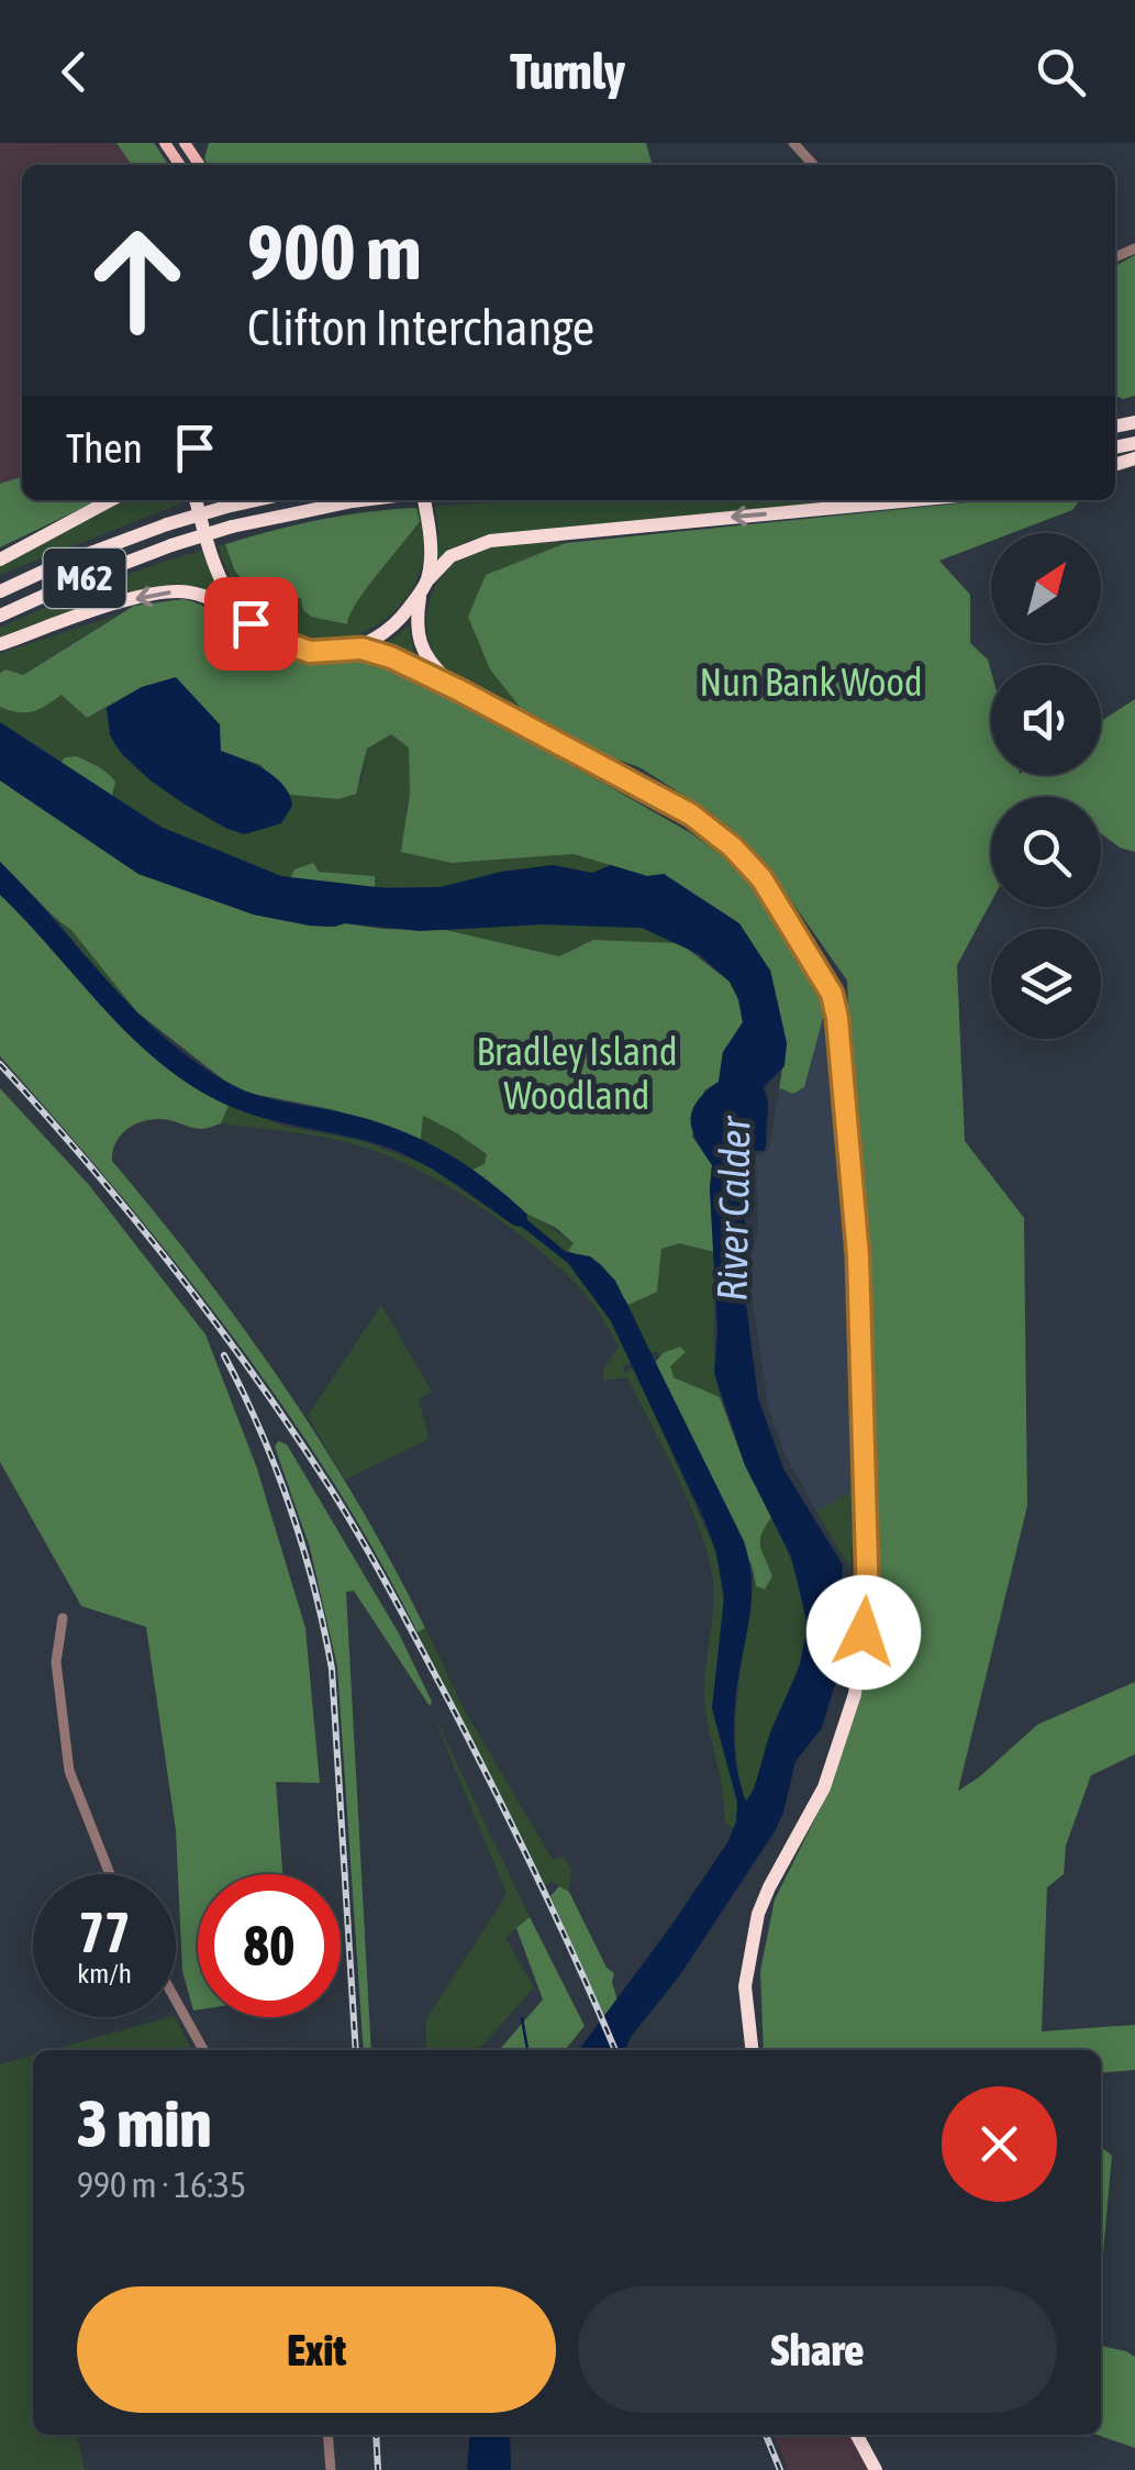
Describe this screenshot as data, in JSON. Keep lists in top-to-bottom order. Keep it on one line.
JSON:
{"streets":{"highway":["M62"]},"water":["River Calder"],"parks":["Nun Bank Wood","Bradley Island Woodland"],"north":"top right","page":{"header":"Turnly","turn":["900 m","Clifton Interchange"],"then":"Then","speed":"77 km/h","limit":"80","heading":["3 min","990 m · 16:35"],"buttons":["Exit","Share"]}}
